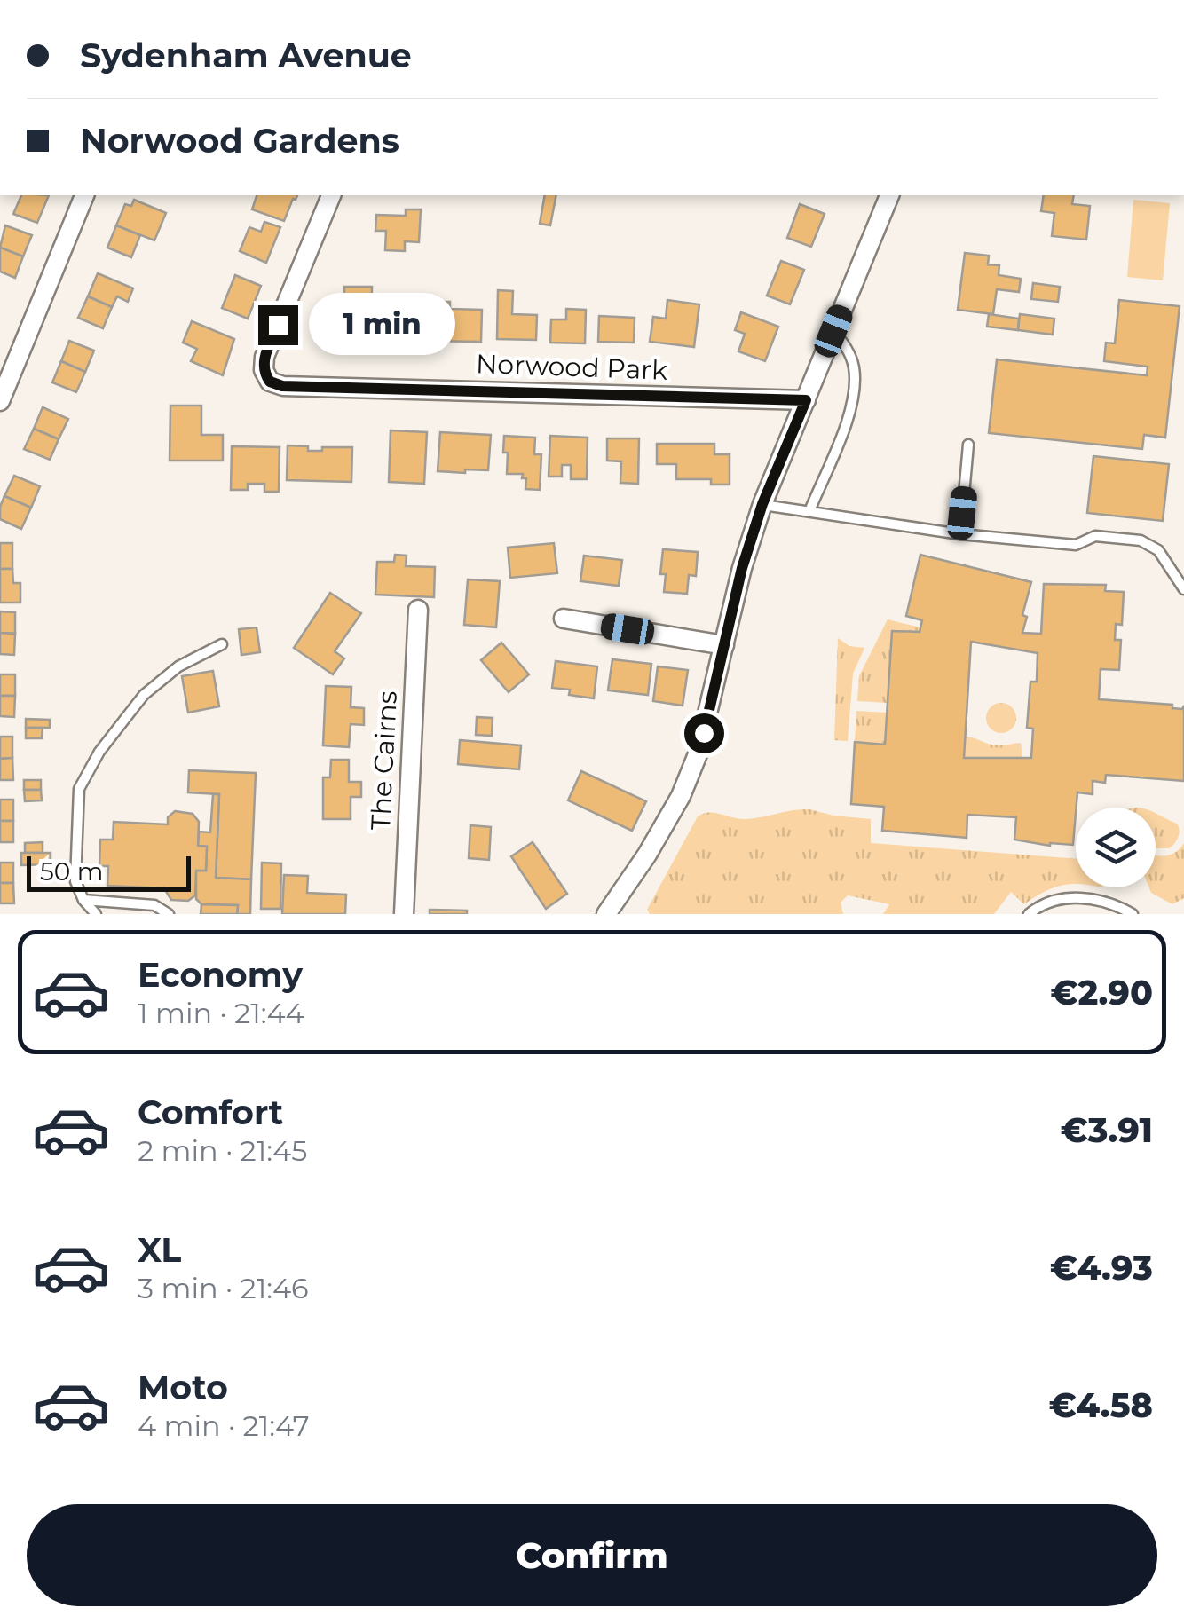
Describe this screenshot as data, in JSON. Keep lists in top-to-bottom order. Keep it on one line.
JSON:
{"streets":{"street":["Norwood Park","The Cairns"]},"scale_bar":"50 m","page":{"banner":["Sydenham Avenue","Norwood Gardens"],"bubble":"1 min","scale":"50 m","list":[{"name":"Economy","note":"1 min · 21:44","value":"€2.90"},{"name":"Comfort","note":"2 min · 21:45","value":"€3.91"},{"name":"XL","note":"3 min · 21:46","value":"€4.93"},{"name":"Moto","note":"4 min · 21:47","value":"€4.58"}],"buttons":"Confirm"}}
